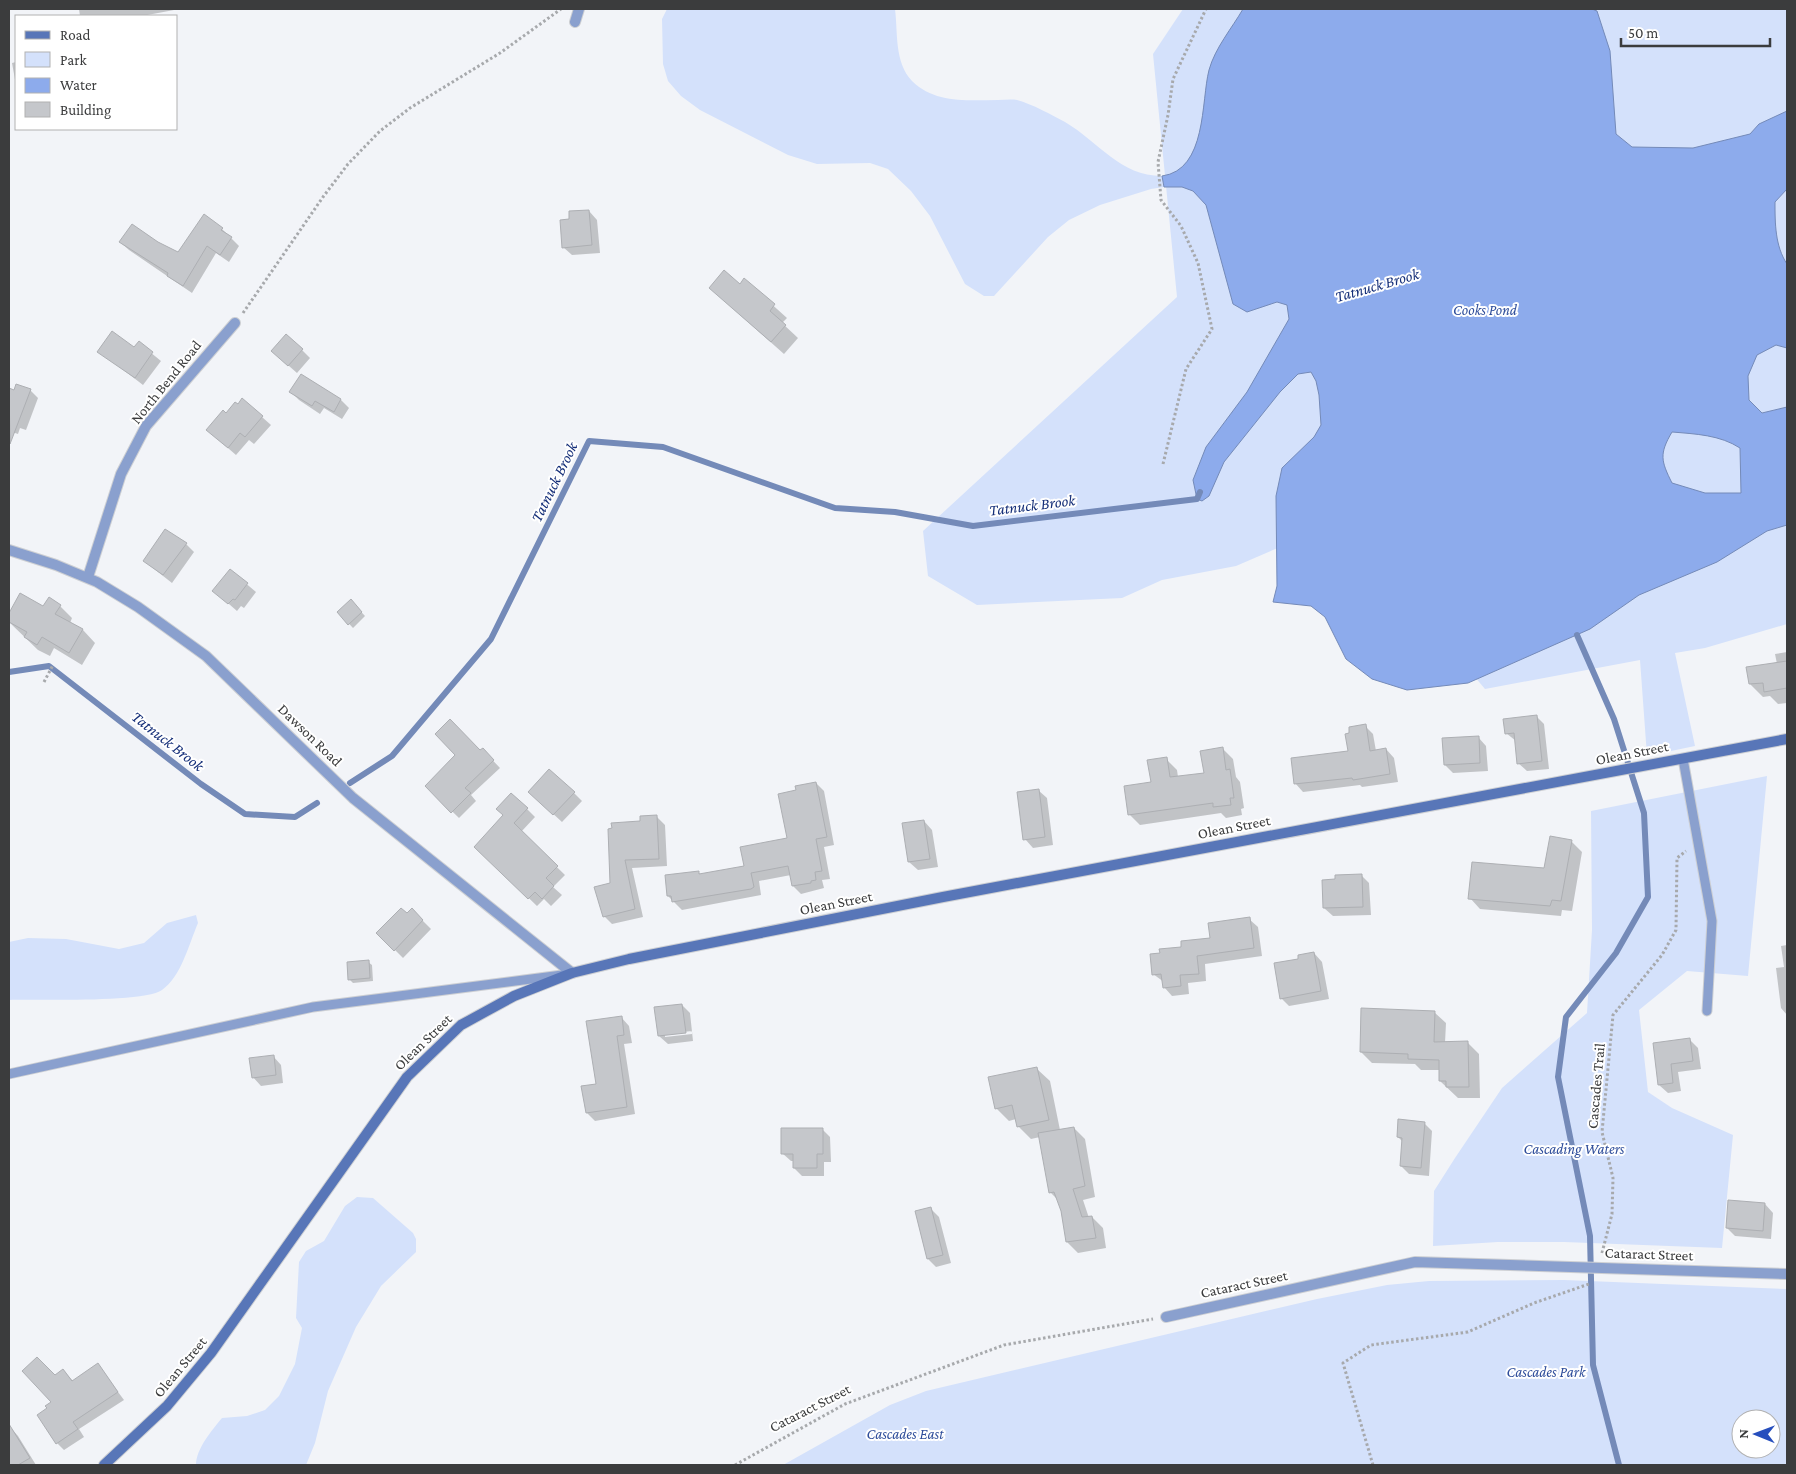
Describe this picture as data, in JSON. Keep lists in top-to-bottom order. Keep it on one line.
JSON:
{"streets":{"street":["North Bend Road","Dawson Road","Olean Street","Cataract Street"],"path":["Cascades Trail"]},"crossings":[["North Bend Road","Dawson Road"],["Dawson Road","Olean Street"],["Cascades Trail","Cataract Street"]],"water":["Tatnuck Brook"],"parks":["Cooks Pond","Cascading Waters","Cascades Park","Cascades East"],"legend":["Road","Park","Water","Building"],"scale_bar":"50 m","north":"left"}
